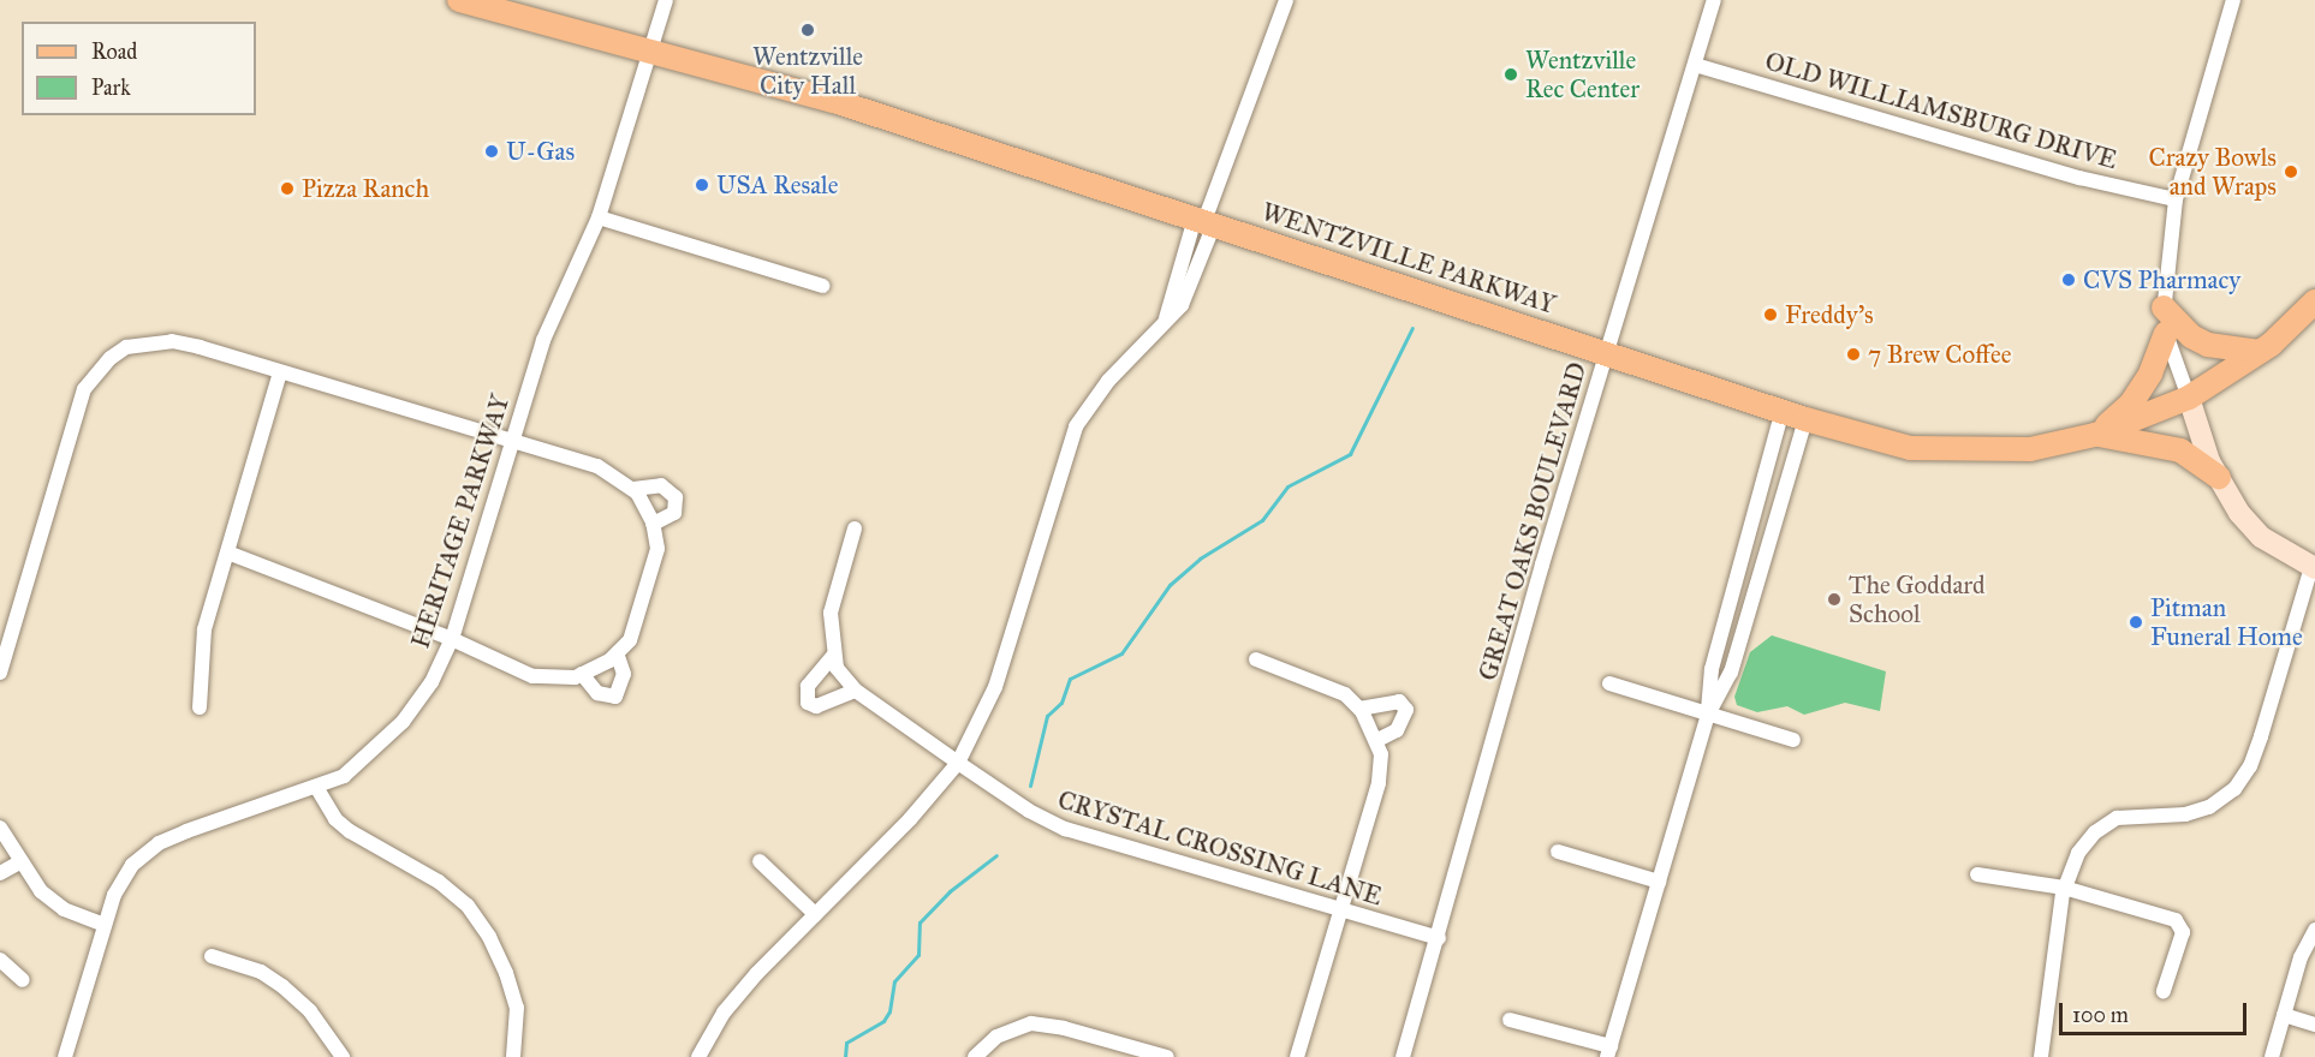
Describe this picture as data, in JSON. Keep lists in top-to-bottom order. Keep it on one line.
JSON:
{"streets":{"main road":["WENTZVILLE PARKWAY"],"street":["OLD WILLIAMSBURG DRIVE","HERITAGE PARKWAY","GREAT OAKS BOULEVARD","CRYSTAL CROSSING LANE"]},"crossings":[["OLD WILLIAMSBURG DRIVE","GREAT OAKS BOULEVARD"],["WENTZVILLE PARKWAY","HERITAGE PARKWAY"],["WENTZVILLE PARKWAY","GREAT OAKS BOULEVARD"],["GREAT OAKS BOULEVARD","CRYSTAL CROSSING LANE"]],"places":["Wentzville City Hall","Wentzville Rec Center","U-Gas","Crazy Bowls and Wraps","USA Resale","Pizza Ranch","CVS Pharmacy","Freddy's","7 Brew Coffee","The Goddard School","Pitman Funeral Home"],"legend":["Road","Park"],"scale_bar":"100 m"}
